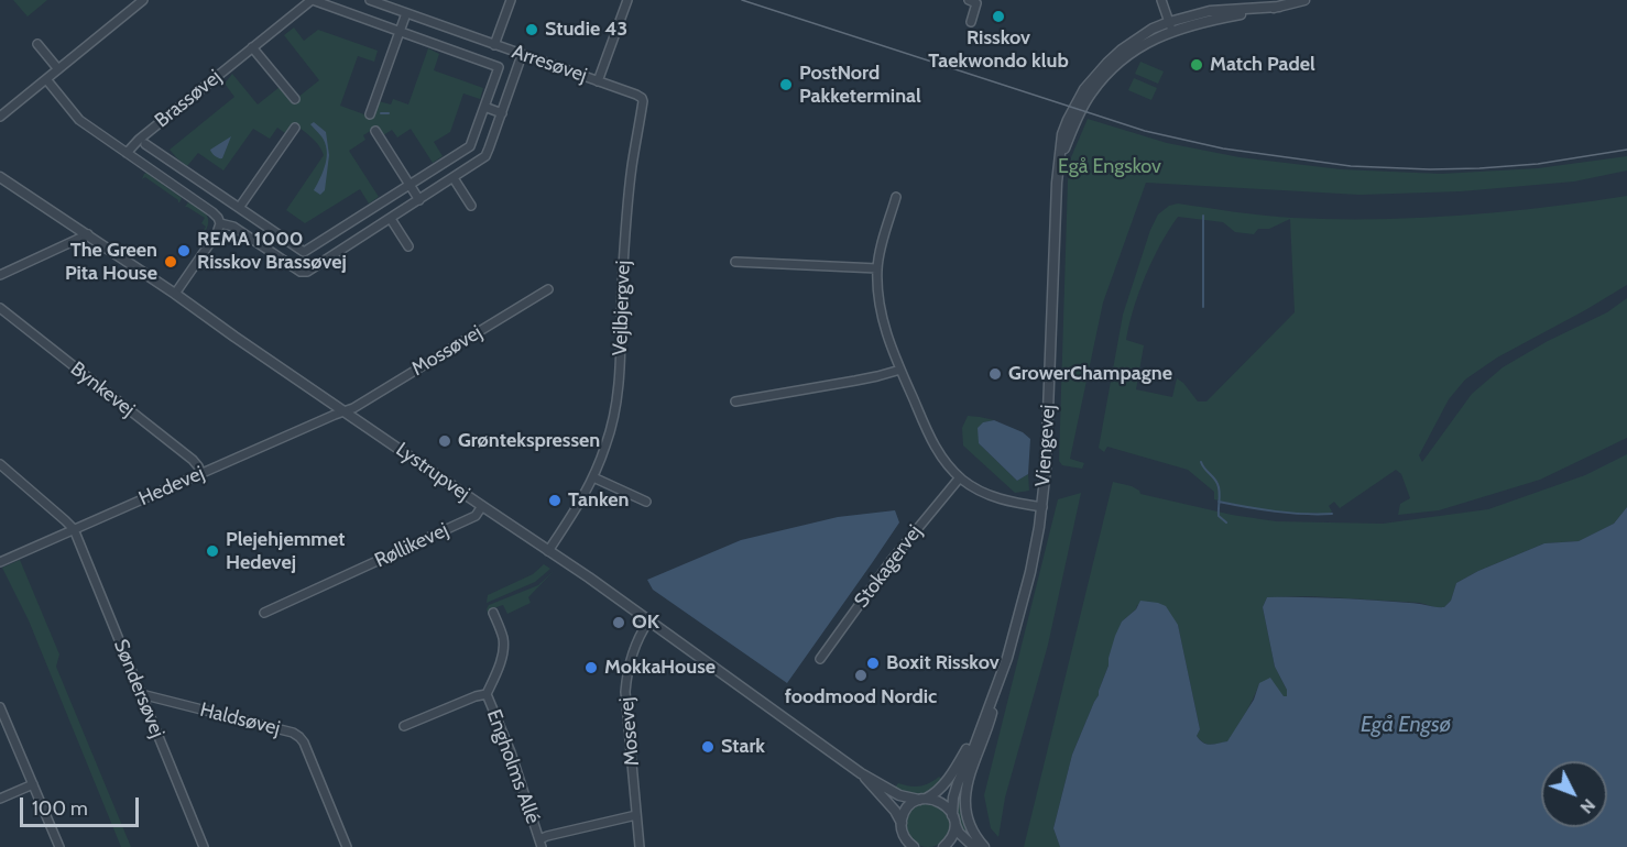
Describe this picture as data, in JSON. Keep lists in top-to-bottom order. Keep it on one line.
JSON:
{"streets":{"street":["Arresøvej","Brassøvej","Vejlbjergvej","Mossøvej","Bynkevej","Viengevej","Lystrupvej","Hedevej","Røllikevej","Stokagervej","Søndersøvej","Haldsøvej","Mosevej","Engholms Allé"]},"crossings":[["Arresøvej","Vejlbjergvej"],["Vejlbjergvej","Lystrupvej"],["Mossøvej","Lystrupvej"],["Mossøvej","Hedevej"],["Bynkevej","Hedevej"],["Viengevej","Lystrupvej"],["Lystrupvej","Hedevej"],["Lystrupvej","Røllikevej"],["Lystrupvej","Mosevej"],["Hedevej","Søndersøvej"],["Søndersøvej","Haldsøvej"],["Mosevej","Engholms Allé"]],"water":["Egå Engsø"],"parks":["Egå Engskov"],"places":["Risskov Taekwondo klub","Studie 43","Match Padel","PostNord Pakketerminal","REMA 1000 Risskov Brassøvej","The Green Pita House","GrowerChampagne","Grøntekspressen","Tanken","Plejehjemmet Hedevej","OK","Boxit Risskov","MokkaHouse","foodmood Nordic","Stark"],"scale_bar":"100 m","north":"bottom right"}
